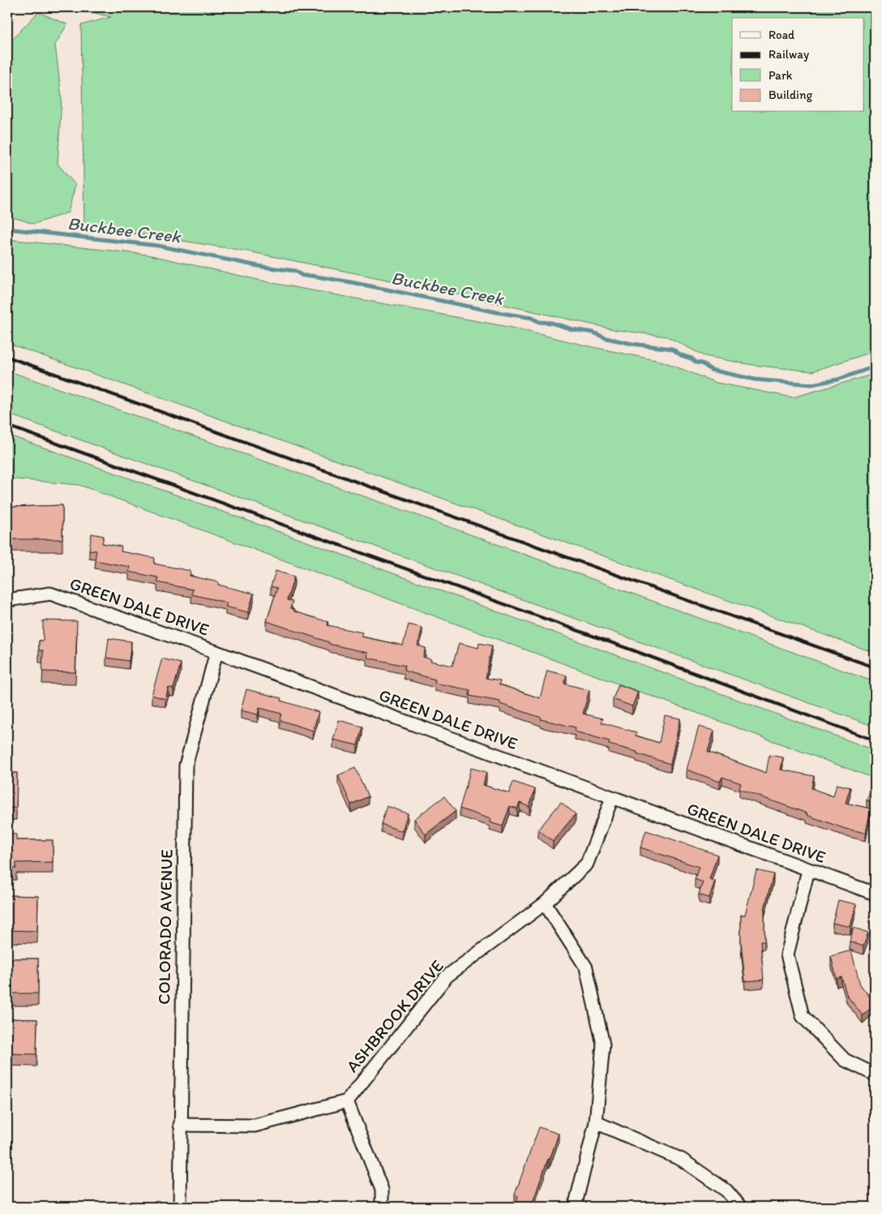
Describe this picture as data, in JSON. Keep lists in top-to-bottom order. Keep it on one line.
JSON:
{"streets":{"street":["GREEN DALE DRIVE","COLORADO AVENUE","ASHBROOK DRIVE"]},"crossings":[["GREEN DALE DRIVE","COLORADO AVENUE"],["GREEN DALE DRIVE","ASHBROOK DRIVE"]],"water":["Buckbee Creek"],"legend":["Road","Railway","Park","Building"]}
